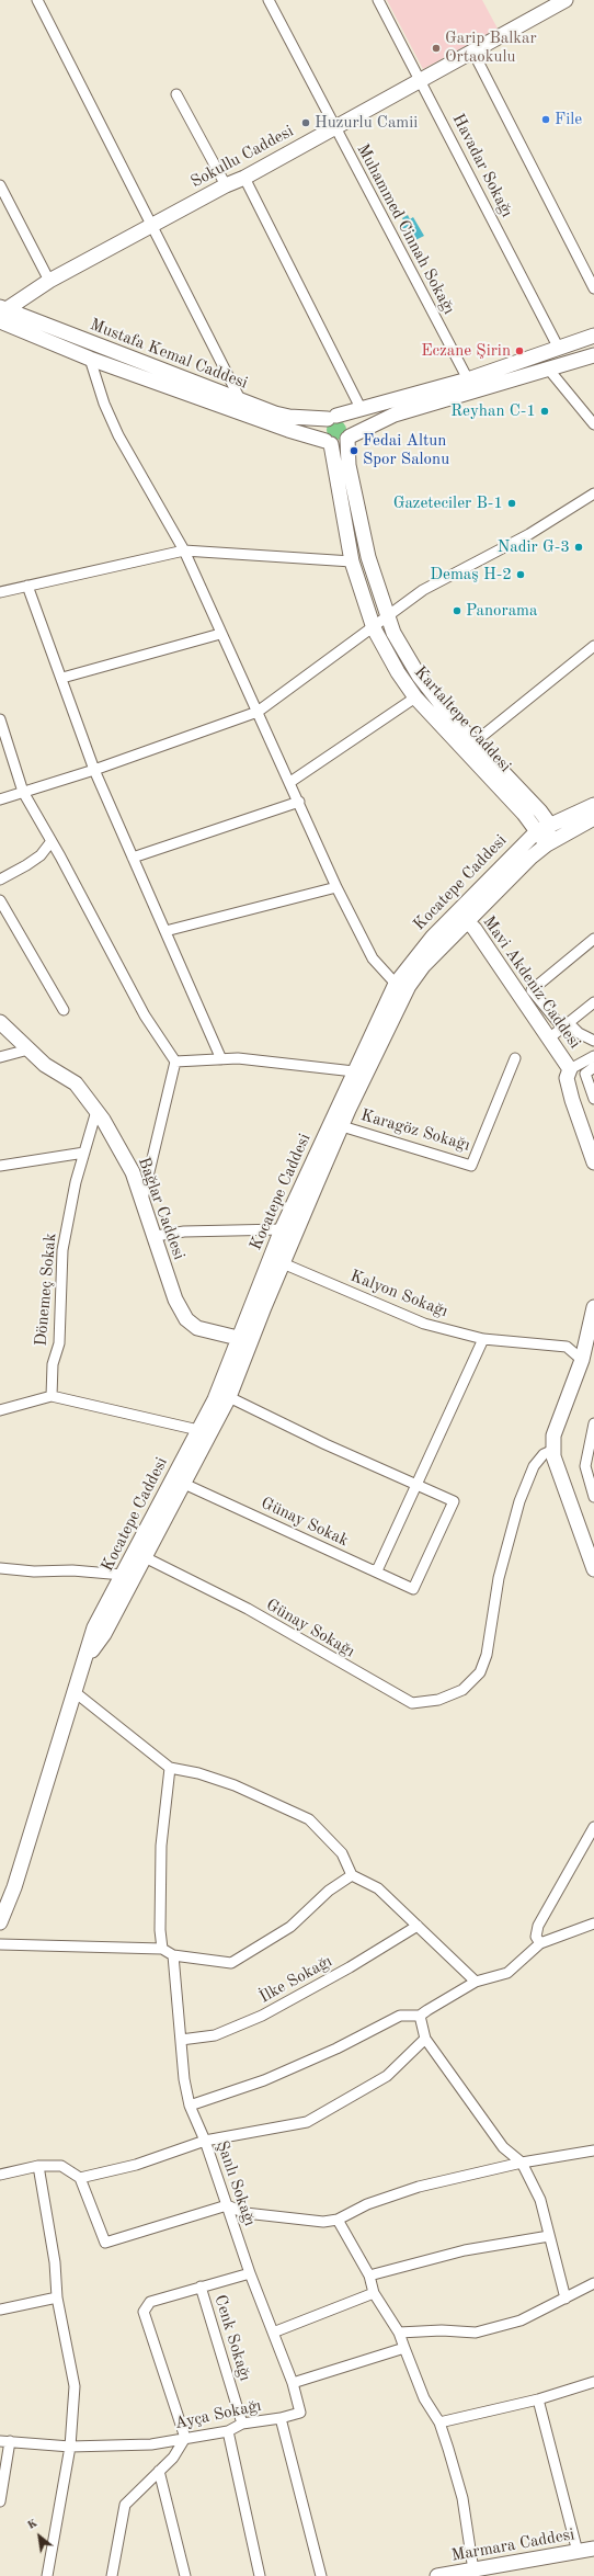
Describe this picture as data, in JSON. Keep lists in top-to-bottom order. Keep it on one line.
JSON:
{"streets":{"main road":["Sokullu Caddesi","Mustafa Kemal Caddesi","Kartaltepe Caddesi","Kocatepe Caddesi","Mavi Akdeniz Caddesi","Bağlar Caddesi","Marmara Caddesi"],"street":["Havadar Sokağı","Muhammed Cinnah Sokağı","Karagöz Sokağı","Dönemeç Sokak","Kalyon Sokağı","Günay Sokak","Günay Sokağı","İlke Sokağı","Şanlı Sokağı","Cenk Sokağı","Ayça Sokağı"]},"crossings":[["Sokullu Caddesi","Havadar Sokağı"],["Sokullu Caddesi","Muhammed Cinnah Sokağı"],["Sokullu Caddesi","Mustafa Kemal Caddesi"],["Havadar Sokağı","Mustafa Kemal Caddesi"],["Muhammed Cinnah Sokağı","Mustafa Kemal Caddesi"],["Mustafa Kemal Caddesi","Kartaltepe Caddesi"],["Kartaltepe Caddesi","Kocatepe Caddesi"],["Kocatepe Caddesi","Mavi Akdeniz Caddesi"],["Kocatepe Caddesi","Karagöz Sokağı"],["Kocatepe Caddesi","Bağlar Caddesi"],["Kocatepe Caddesi","Kalyon Sokağı"],["Kocatepe Caddesi","Günay Sokak"],["Kocatepe Caddesi","Günay Sokağı"],["Bağlar Caddesi","Dönemeç Sokak"],["İlke Sokağı","Şanlı Sokağı"],["Şanlı Sokağı","Ayça Sokağı"],["Cenk Sokağı","Ayça Sokağı"]],"places":["Garip Balkar Ortaokulu","File","Huzurlu Camii","Eczane Şirin","Reyhan C-1","Fedai Altun Spor Salonu","Gazeteciler B-1","Nadir G-3","Demaş H-2","Panorama"],"north":"top left"}
